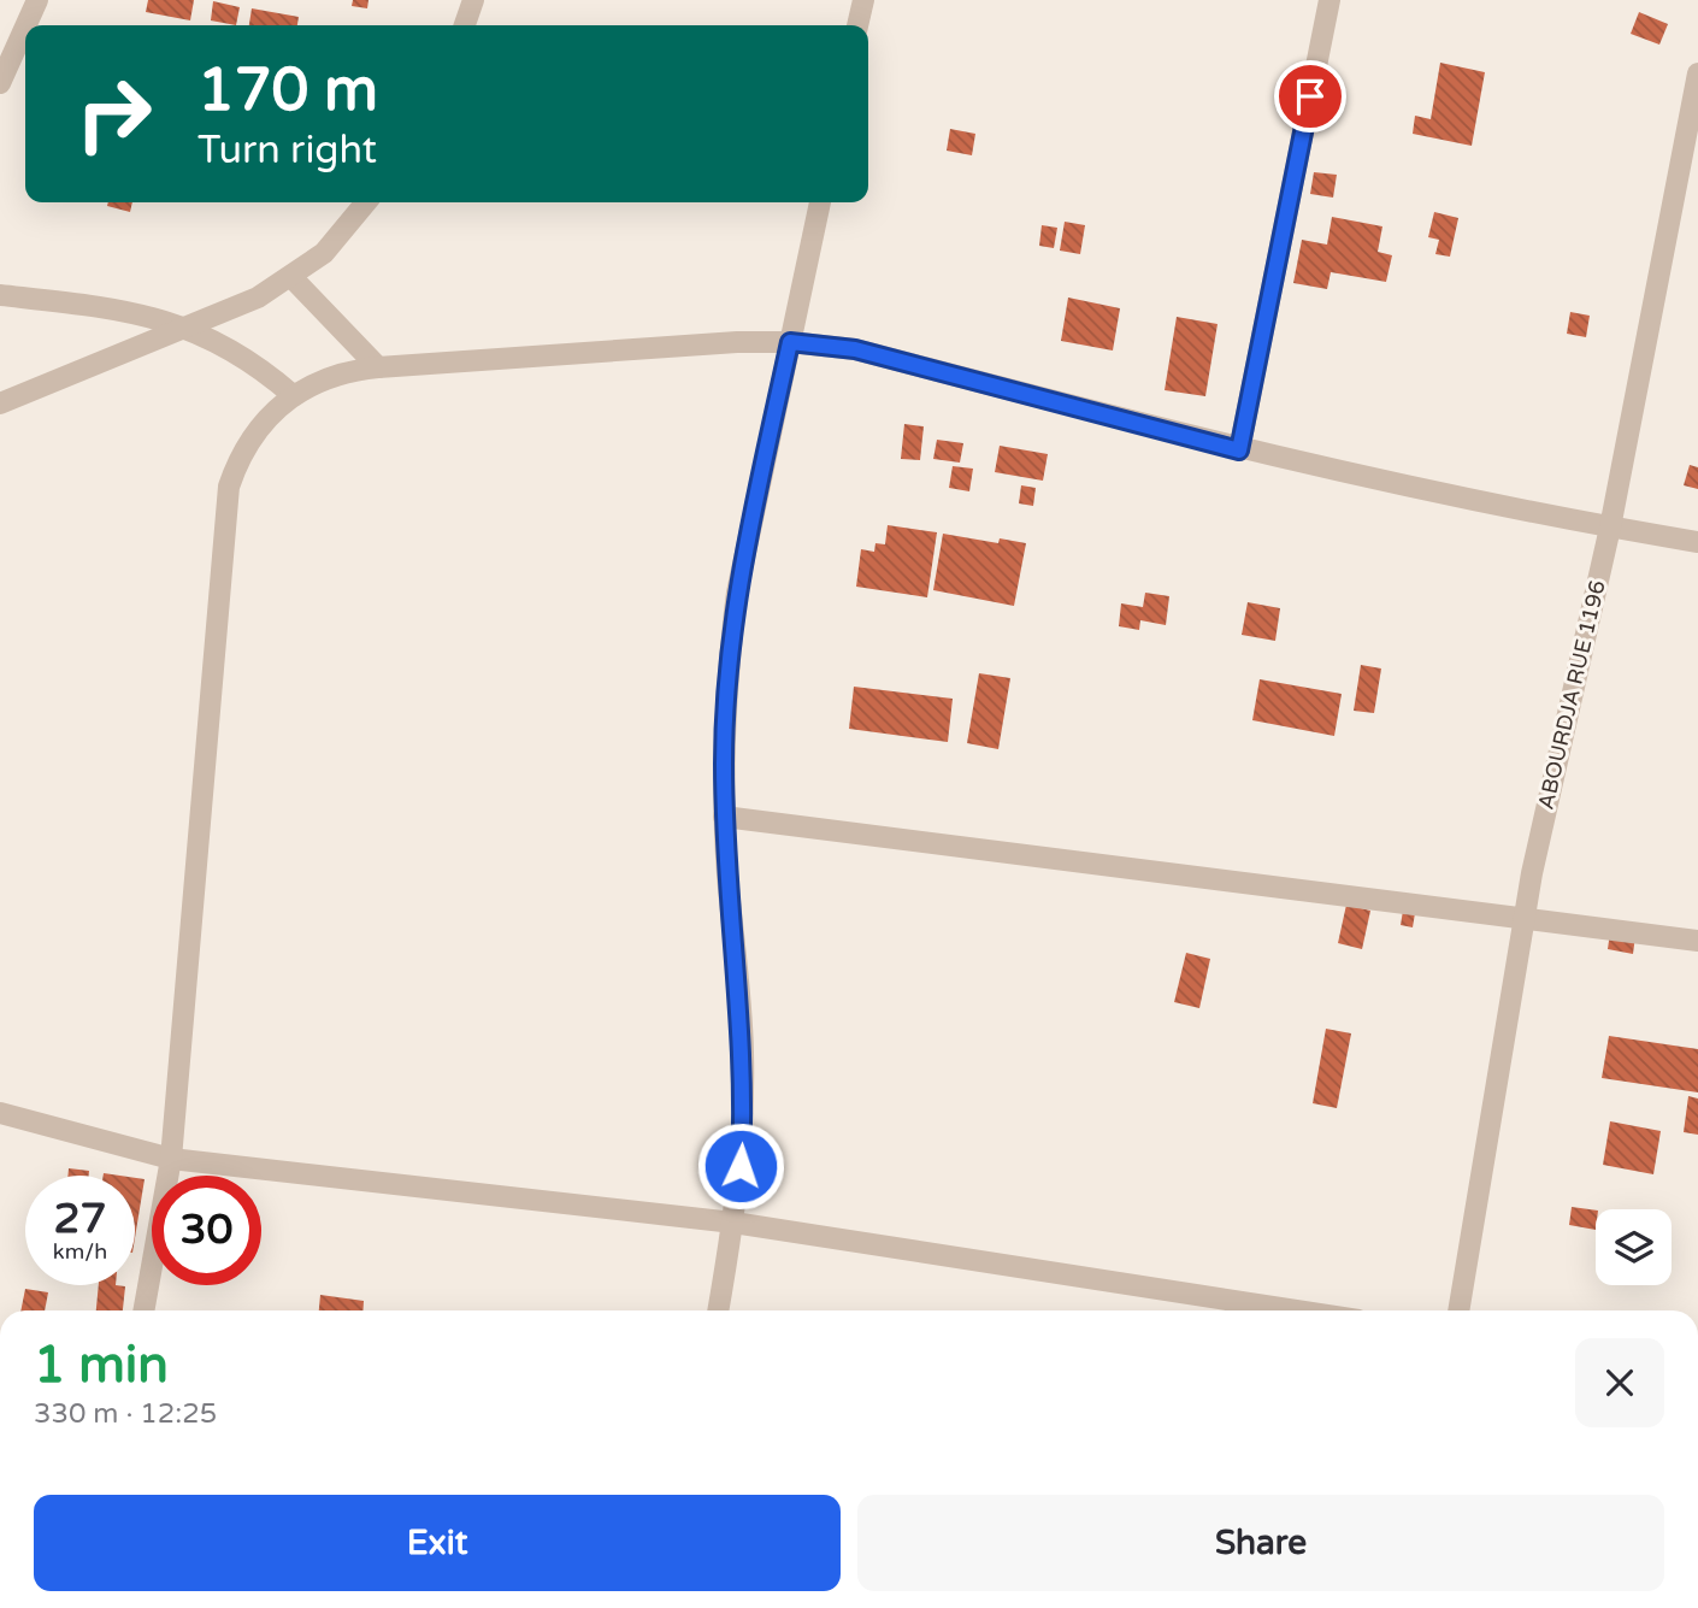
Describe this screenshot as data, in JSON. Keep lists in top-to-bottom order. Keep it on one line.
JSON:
{"streets":{"street":["ABOURDJA RUE 1196"]},"page":{"turn":["170 m","Turn right"],"speed":"27 km/h","limit":"30","heading":["1 min","330 m · 12:25"],"buttons":["Exit","Share"]}}
